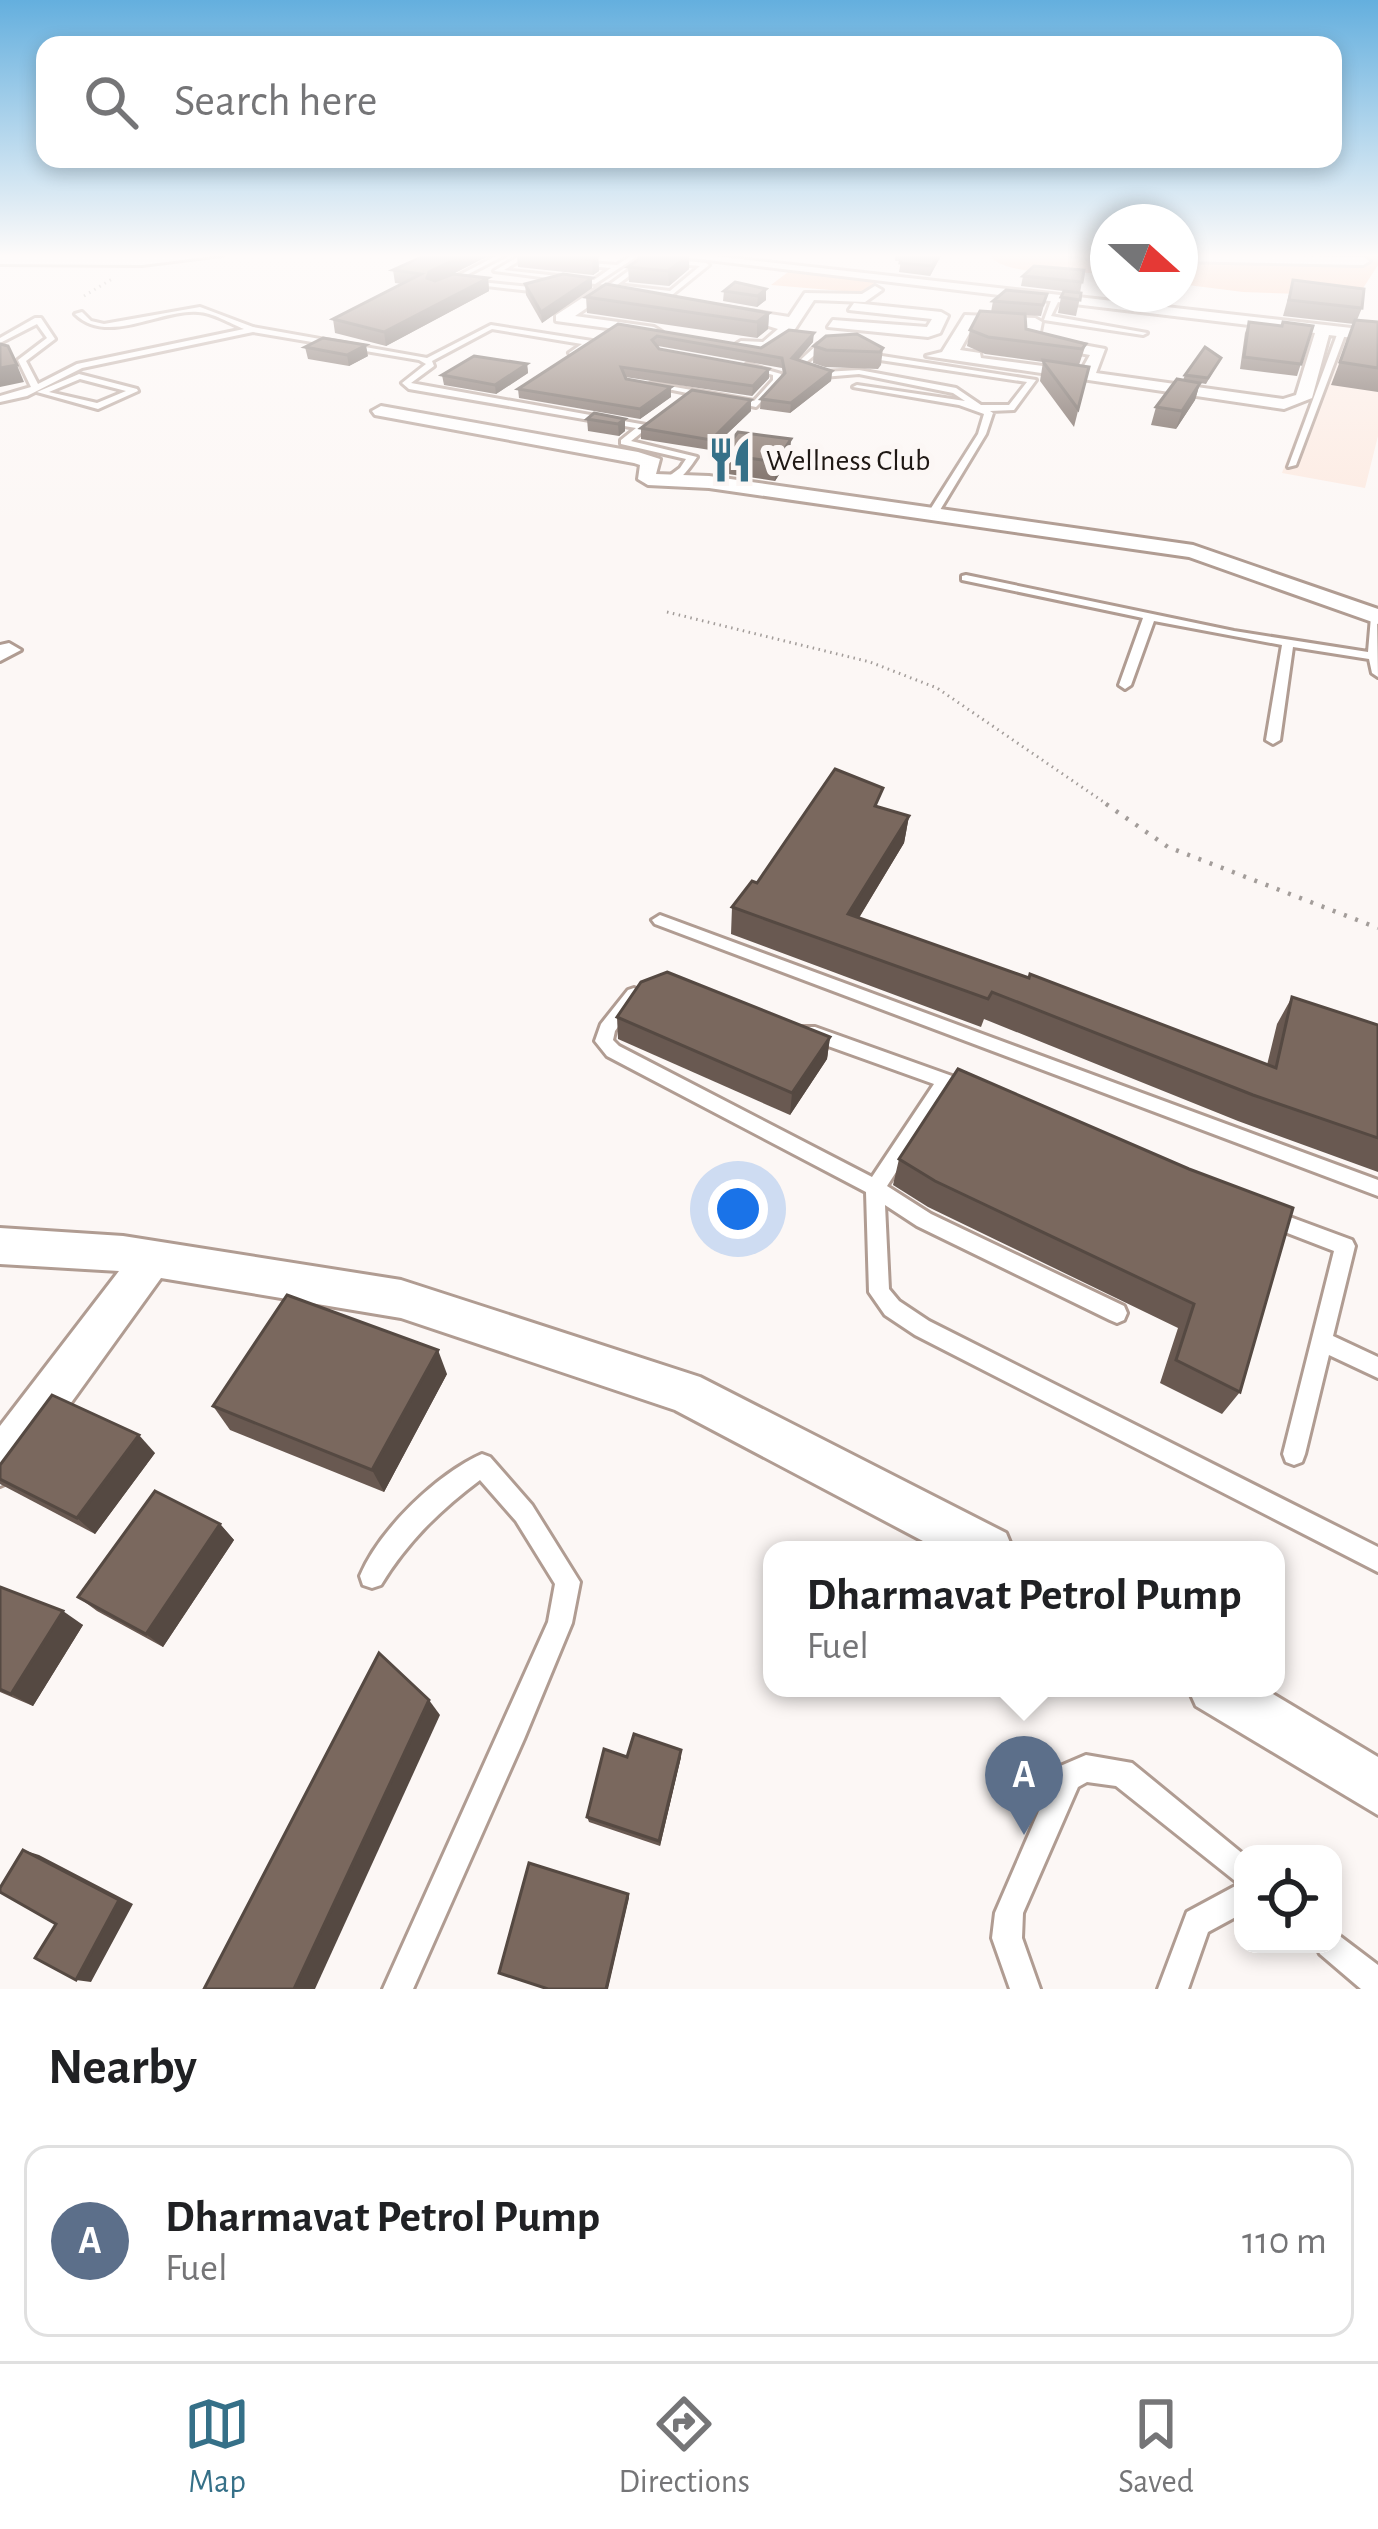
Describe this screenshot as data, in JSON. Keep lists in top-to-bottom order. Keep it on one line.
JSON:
{"places":{"restaurant":["Wellness Club"]},"north":"right","page":{"search":"Search here","popup":["Dharmavat Petrol Pump","Fuel"],"pins":"A","heading":"Nearby","list":[{"mark":"A","name":"Dharmavat Petrol Pump","note":"Fuel","value":"110 m"}],"nav":["Map","Directions","Saved"]}}
